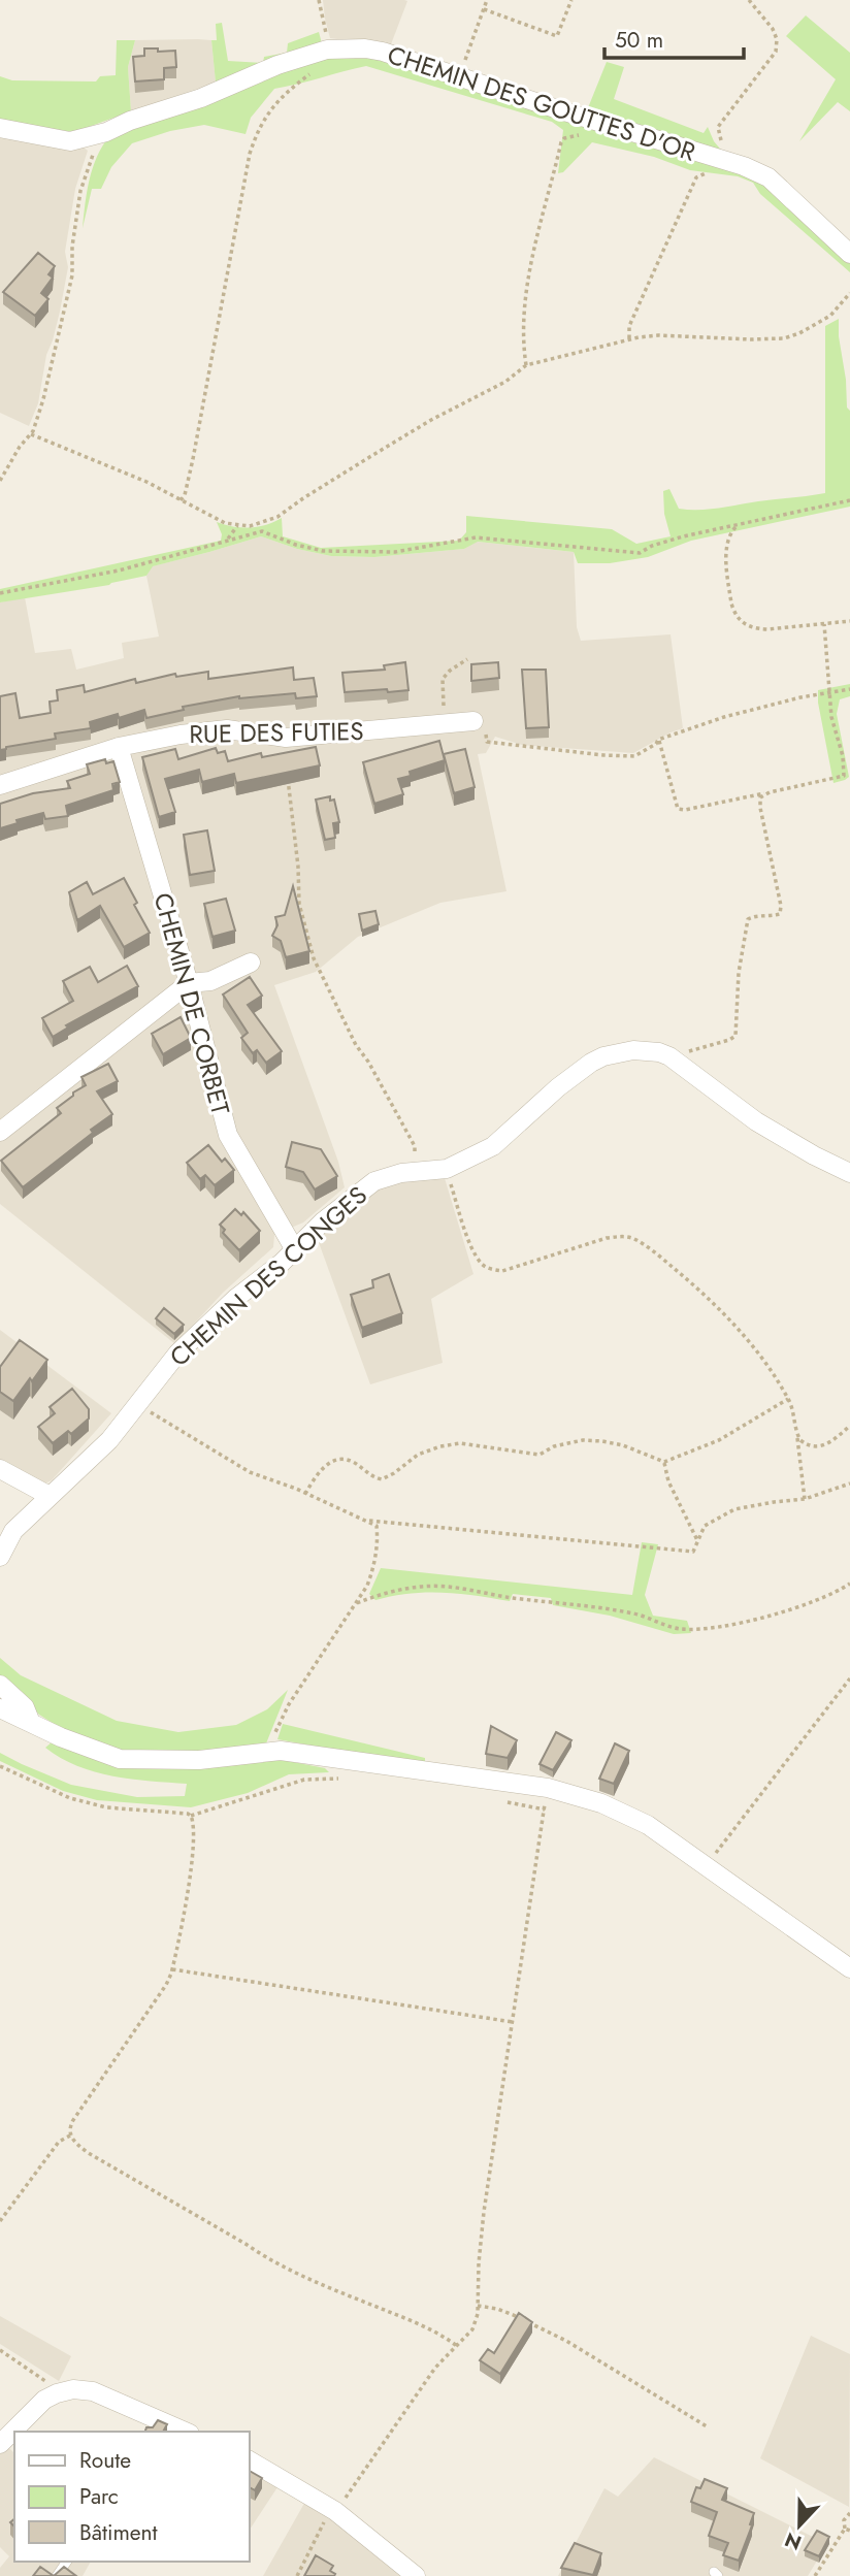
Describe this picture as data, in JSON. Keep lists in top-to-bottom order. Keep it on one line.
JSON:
{"streets":{"street":["CHEMIN DES GOUTTES D'OR","RUE DES FUTIES","CHEMIN DE CORBET","CHEMIN DES CONGES"]},"crossings":[["RUE DES FUTIES","CHEMIN DE CORBET"],["CHEMIN DE CORBET","CHEMIN DES CONGES"]],"legend":["Route","Parc","Bâtiment"],"scale_bar":"50 m","north":"bottom"}
